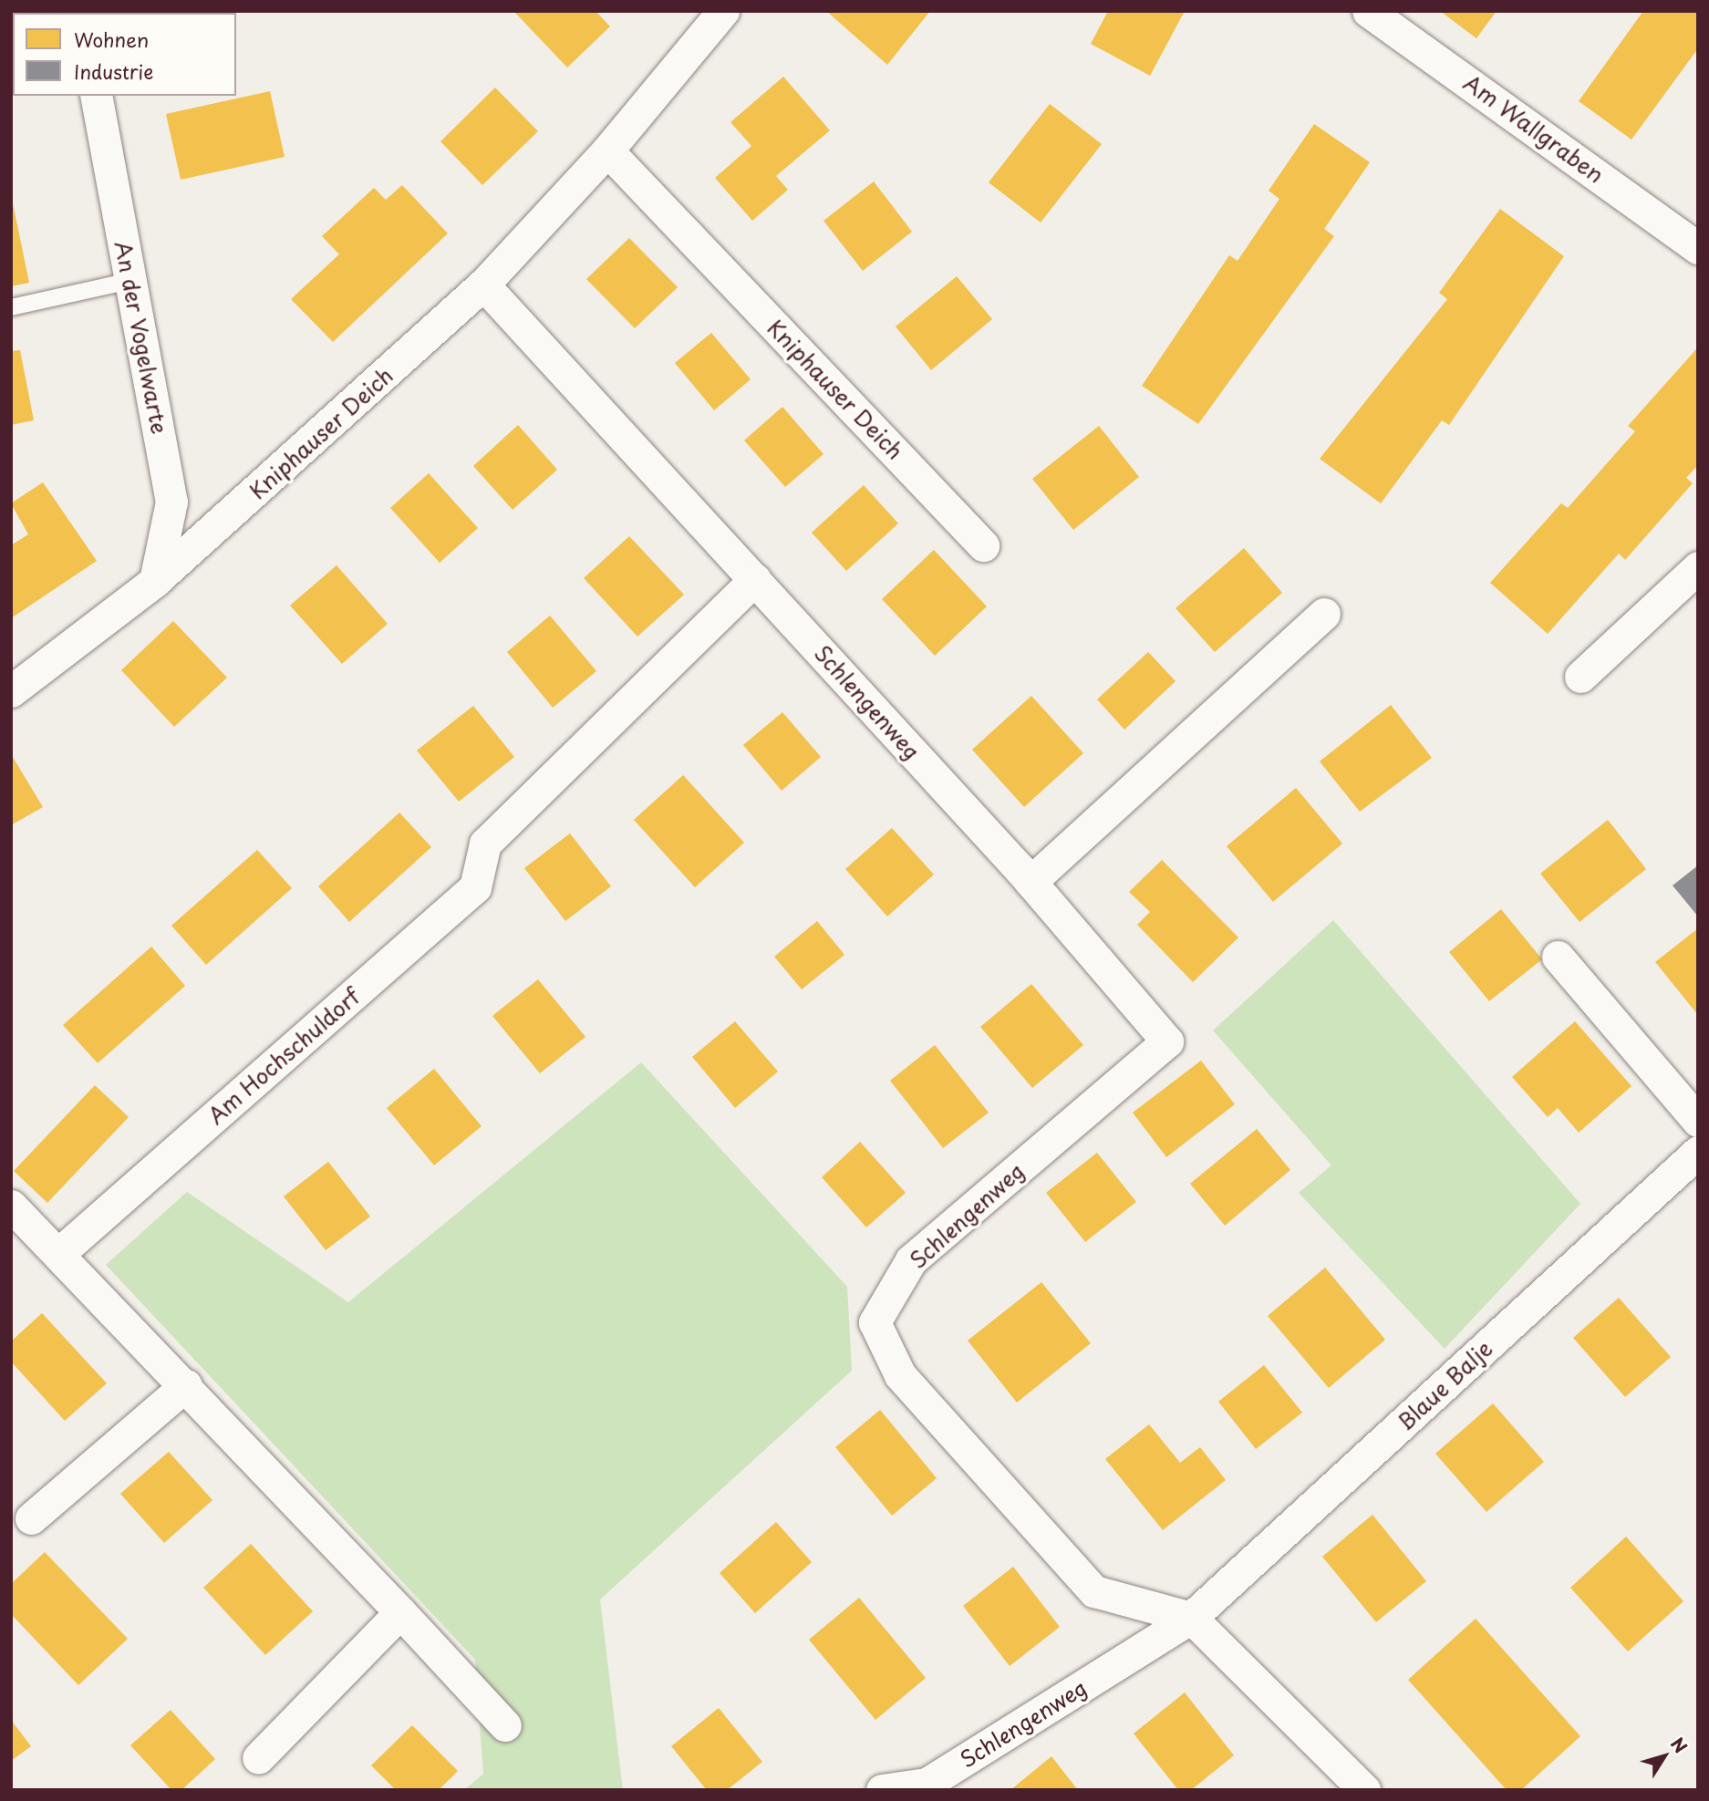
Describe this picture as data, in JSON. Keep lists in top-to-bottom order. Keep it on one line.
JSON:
{"streets":{"street":["Am Wallgraben","An der Vogelwarte","Kniphauser Deich","Schlengenweg","Am Hochschuldorf","Blaue Balje"]},"crossings":[["An der Vogelwarte","Kniphauser Deich"],["Kniphauser Deich","Schlengenweg"],["Schlengenweg","Am Hochschuldorf"],["Schlengenweg","Blaue Balje"]],"legend":["Wohnen","Industrie"],"north":"top right"}
